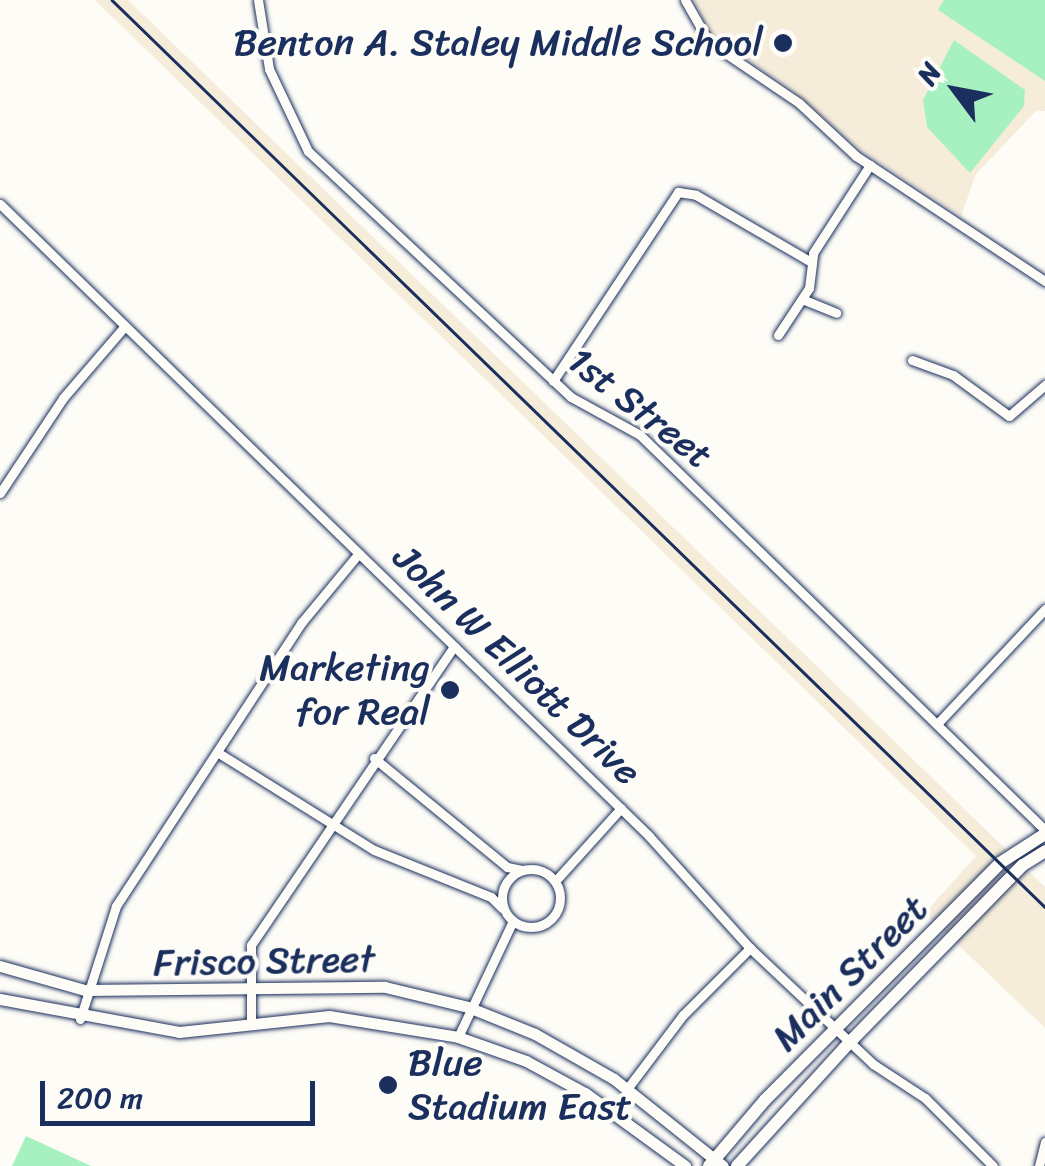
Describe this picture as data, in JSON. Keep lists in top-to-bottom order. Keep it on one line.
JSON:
{"streets":{"main road":["Main Street"],"street":["1st Street","John W Elliott Drive","Frisco Street"]},"crossings":[["1st Street","Main Street"],["John W Elliott Drive","Main Street"],["Frisco Street","Main Street"]],"places":["Benton A. Staley Middle School","Marketing for Real","Blue Stadium East"],"scale_bar":"200 m","north":"top left"}
